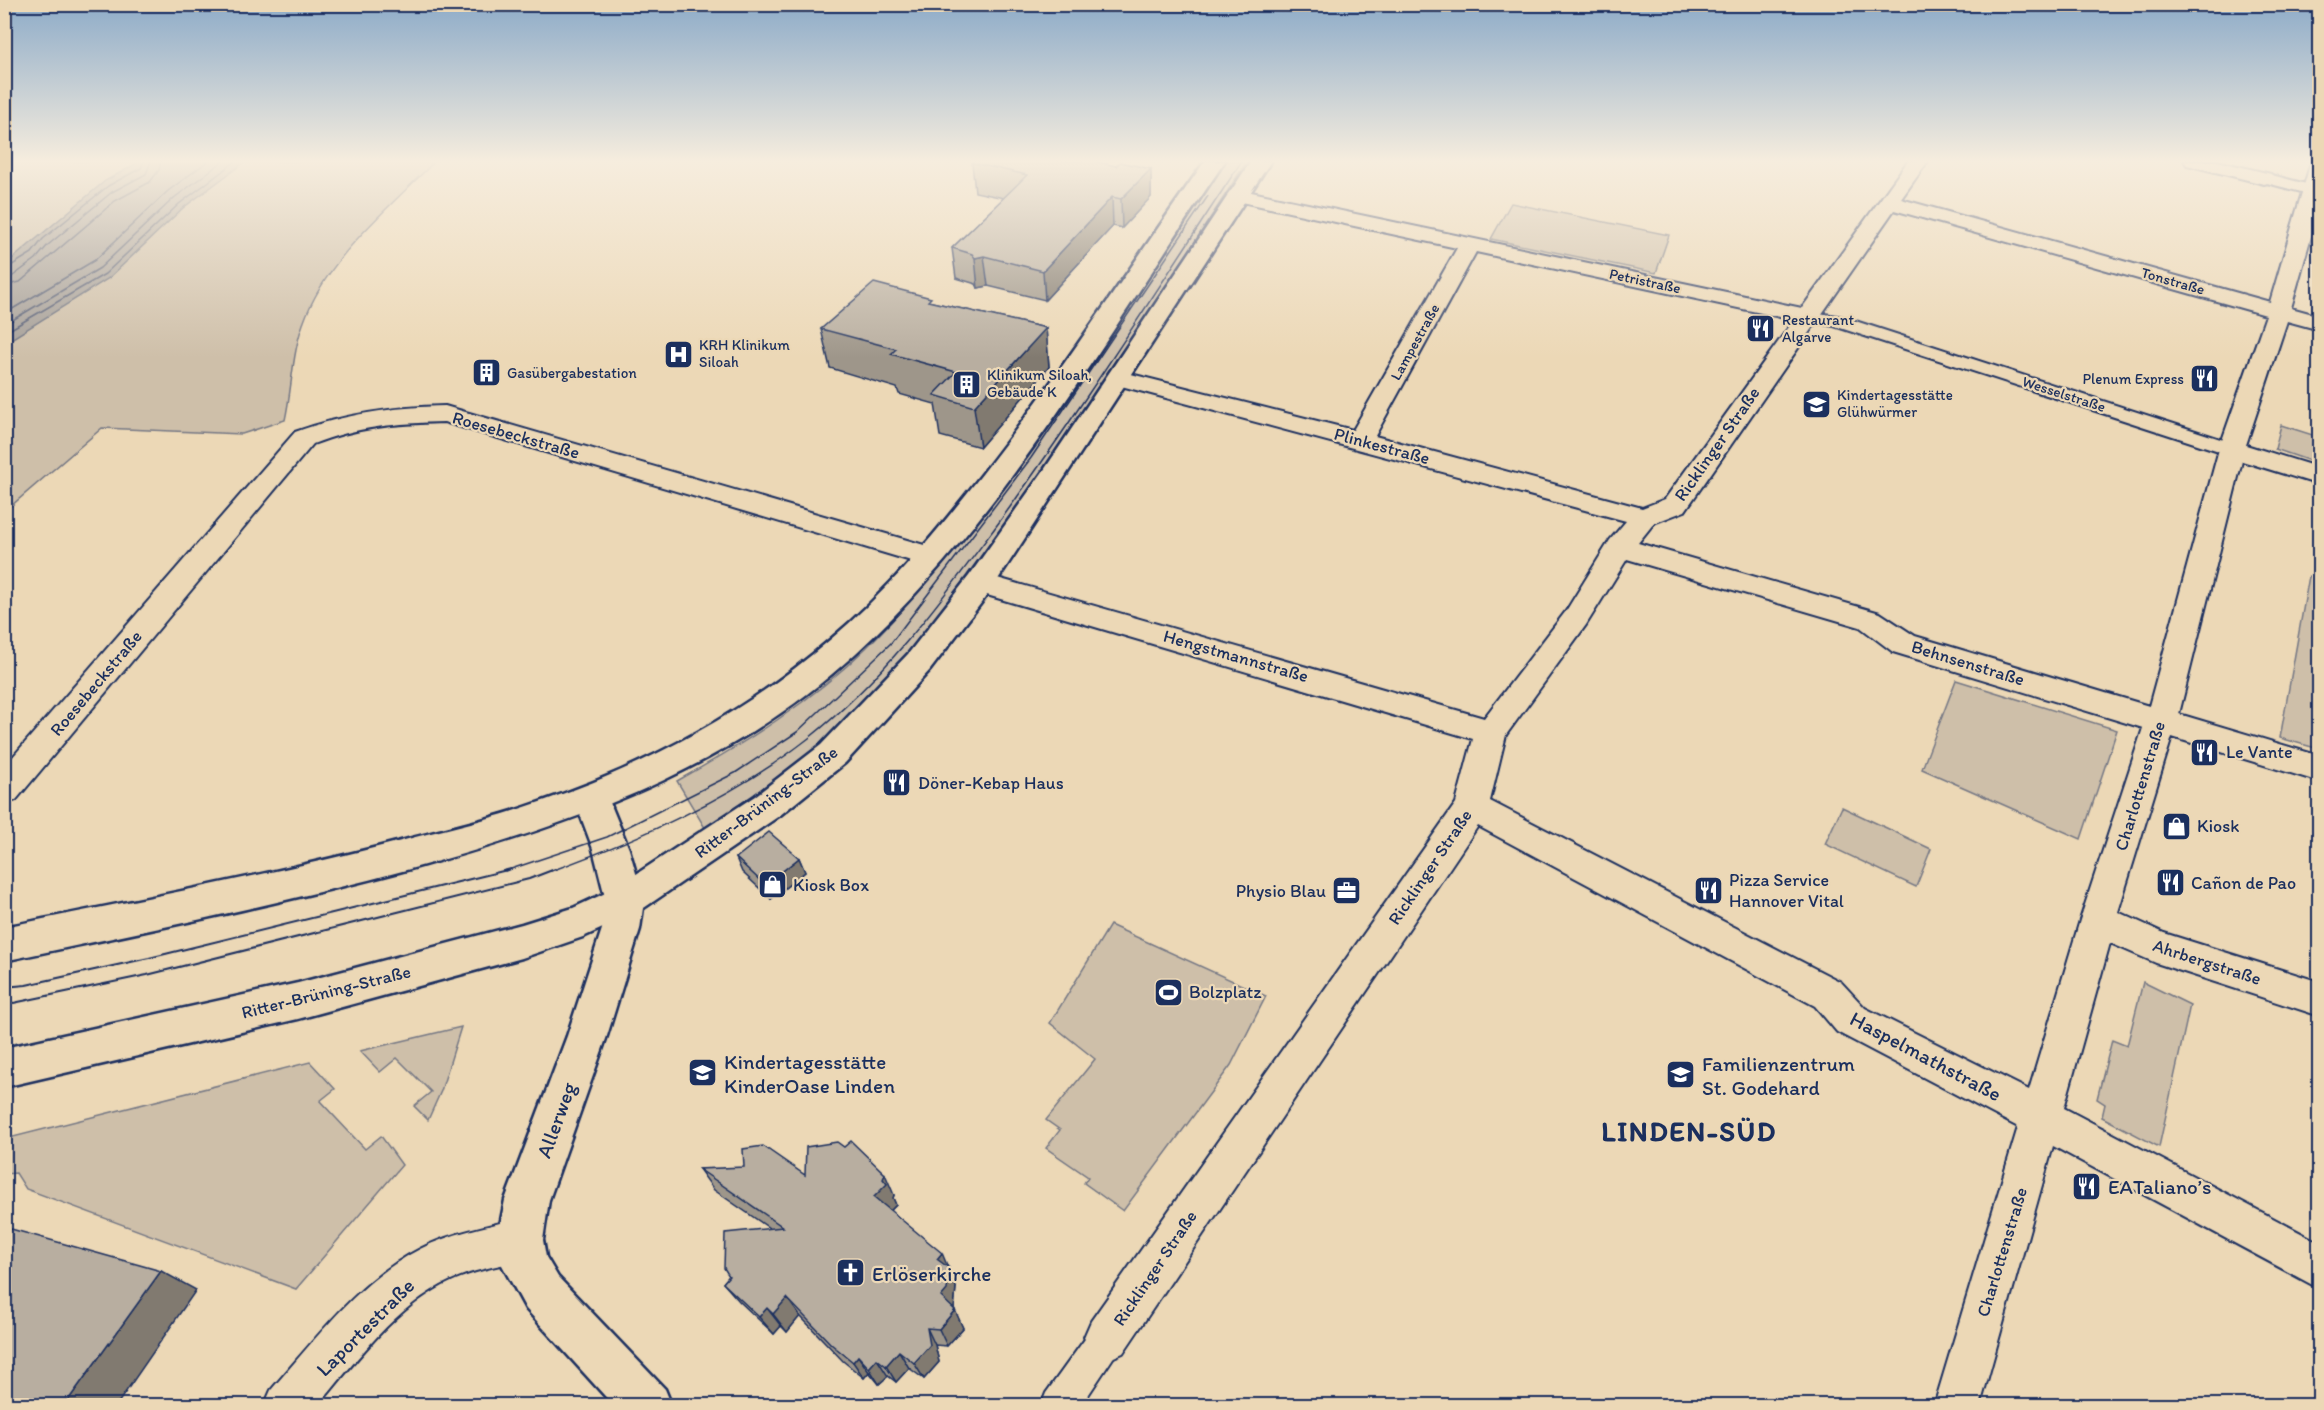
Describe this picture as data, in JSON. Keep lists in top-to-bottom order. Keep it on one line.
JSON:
{"streets":{"main road":["Ritter-Brüning-Straße","Allerweg"],"street":["Petristraße","Tonstraße","Lampestraße","Wesselstraße","Roesebeckstraße","Ricklinger Straße","Plinkestraße","Hengstmannstraße","Behnsenstraße","Charlottenstraße","Ahrbergstraße","Haspelmathstraße","Laportestraße"]},"crossings":[["Petristraße","Lampestraße"],["Petristraße","Wesselstraße"],["Petristraße","Ricklinger Straße"],["Tonstraße","Charlottenstraße"],["Lampestraße","Plinkestraße"],["Wesselstraße","Ricklinger Straße"],["Wesselstraße","Charlottenstraße"],["Ricklinger Straße","Plinkestraße"],["Ricklinger Straße","Hengstmannstraße"],["Ricklinger Straße","Behnsenstraße"],["Ricklinger Straße","Haspelmathstraße"],["Plinkestraße","Ritter-Brüning-Straße"],["Hengstmannstraße","Ritter-Brüning-Straße"],["Behnsenstraße","Charlottenstraße"],["Charlottenstraße","Ahrbergstraße"],["Charlottenstraße","Haspelmathstraße"],["Ritter-Brüning-Straße","Allerweg"],["Allerweg","Laportestraße"]],"districts":["LINDEN-SÜD"],"places":{"restaurant":["Restaurant Algarve","Plenum Express","Le Vante","Döner-Kebap Haus","Cañon de Pao","Pizza Service Hannover Vital","EATaliano’s"],"hospital":["KRH Klinikum Siloah"],"building":["Gasübergabestation","Klinikum Siloah, Gebäude K"],"school or university":["Kindertagesstätte Glühwürmer","Kindertagesstätte KinderOase Linden","Familienzentrum St. Godehard"],"shop":["Kiosk","Kiosk Box"],"office":["Physio Blau"],"sports":["Bolzplatz"],"church":["Erlöserkirche"]}}
